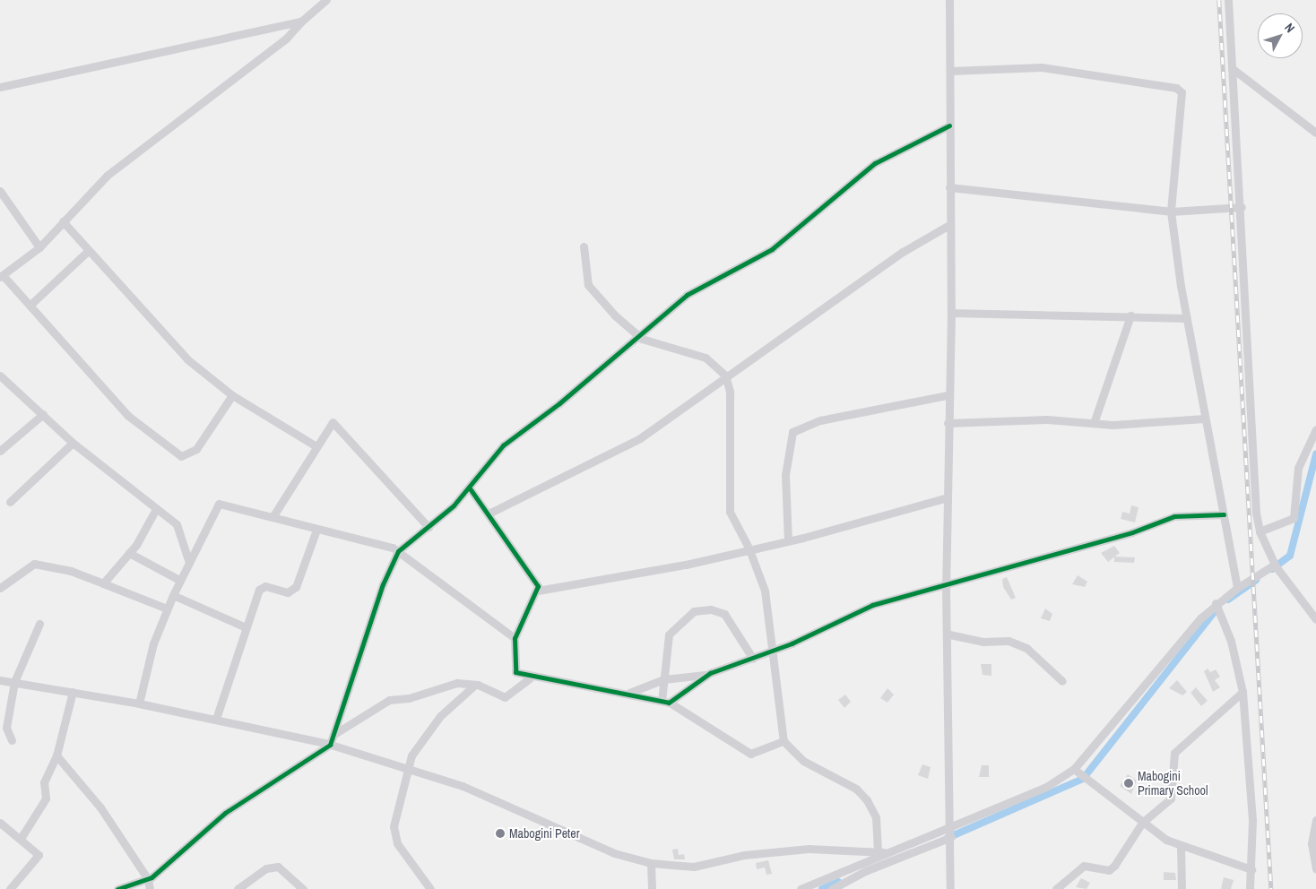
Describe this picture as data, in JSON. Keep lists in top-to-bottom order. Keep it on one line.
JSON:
{"places":["Mabogini Primary School","Mabogini Peter"],"north":"top right"}
